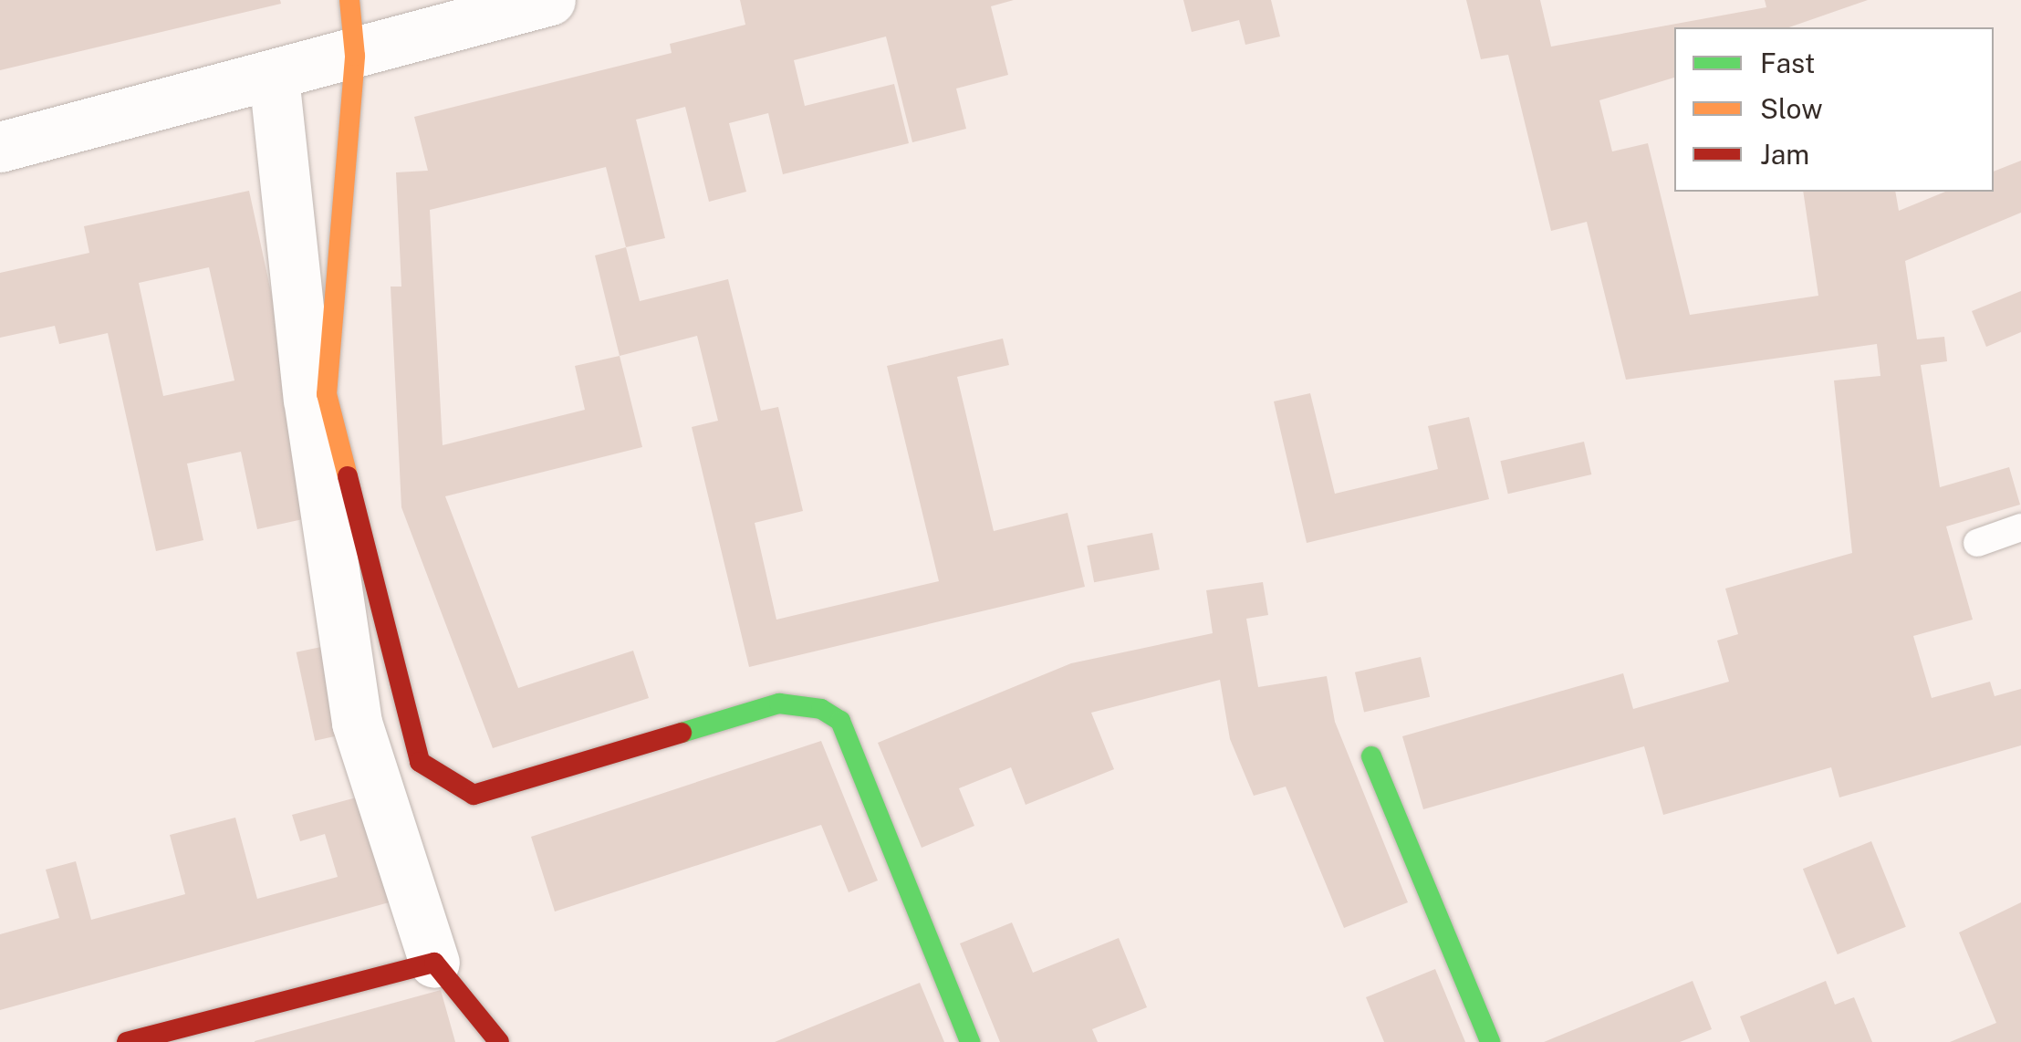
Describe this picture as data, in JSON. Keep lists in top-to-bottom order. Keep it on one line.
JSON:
{"legend":["Fast","Slow","Jam"]}
